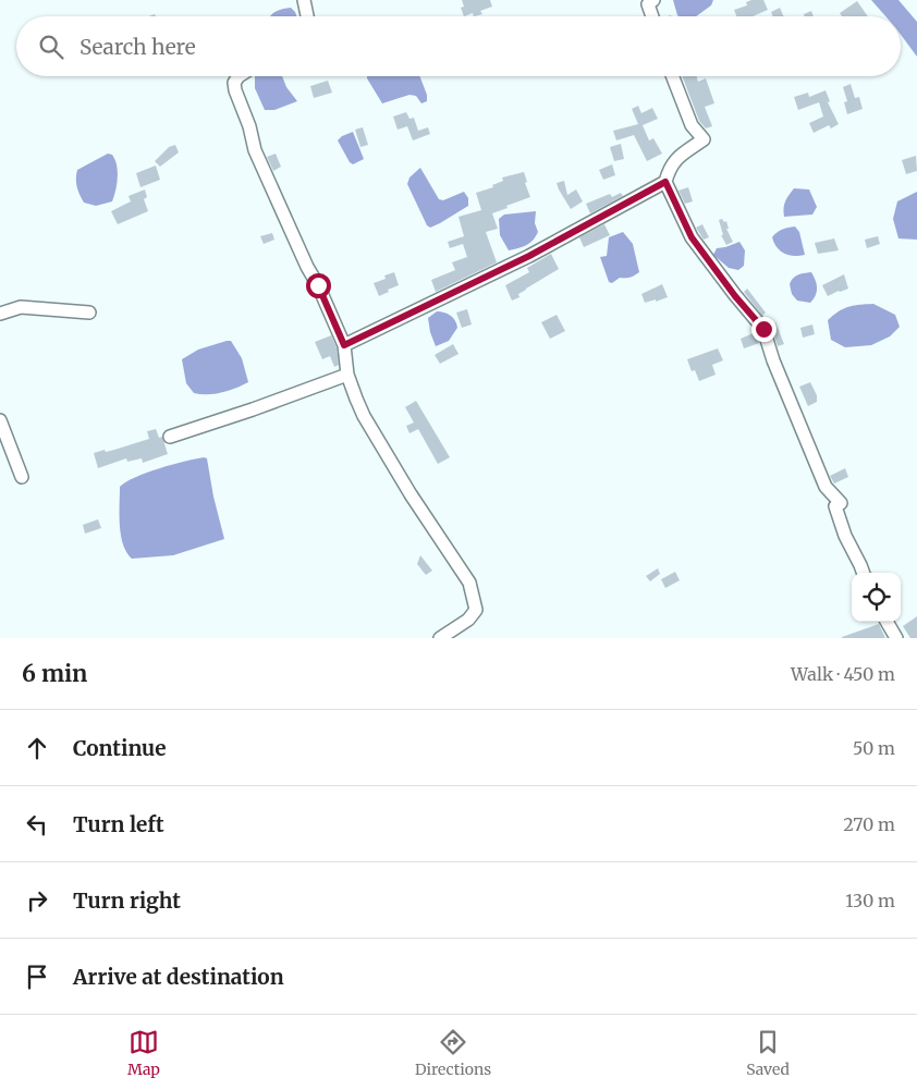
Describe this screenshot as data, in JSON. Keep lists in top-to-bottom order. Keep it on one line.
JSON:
{"page":{"search":"Search here","heading":["6 min","Walk · 450 m"],"list":[["Continue","50 m"],["Turn left","270 m"],["Turn right","130 m"],"Arrive at destination"],"nav":["Map","Directions","Saved"]}}
